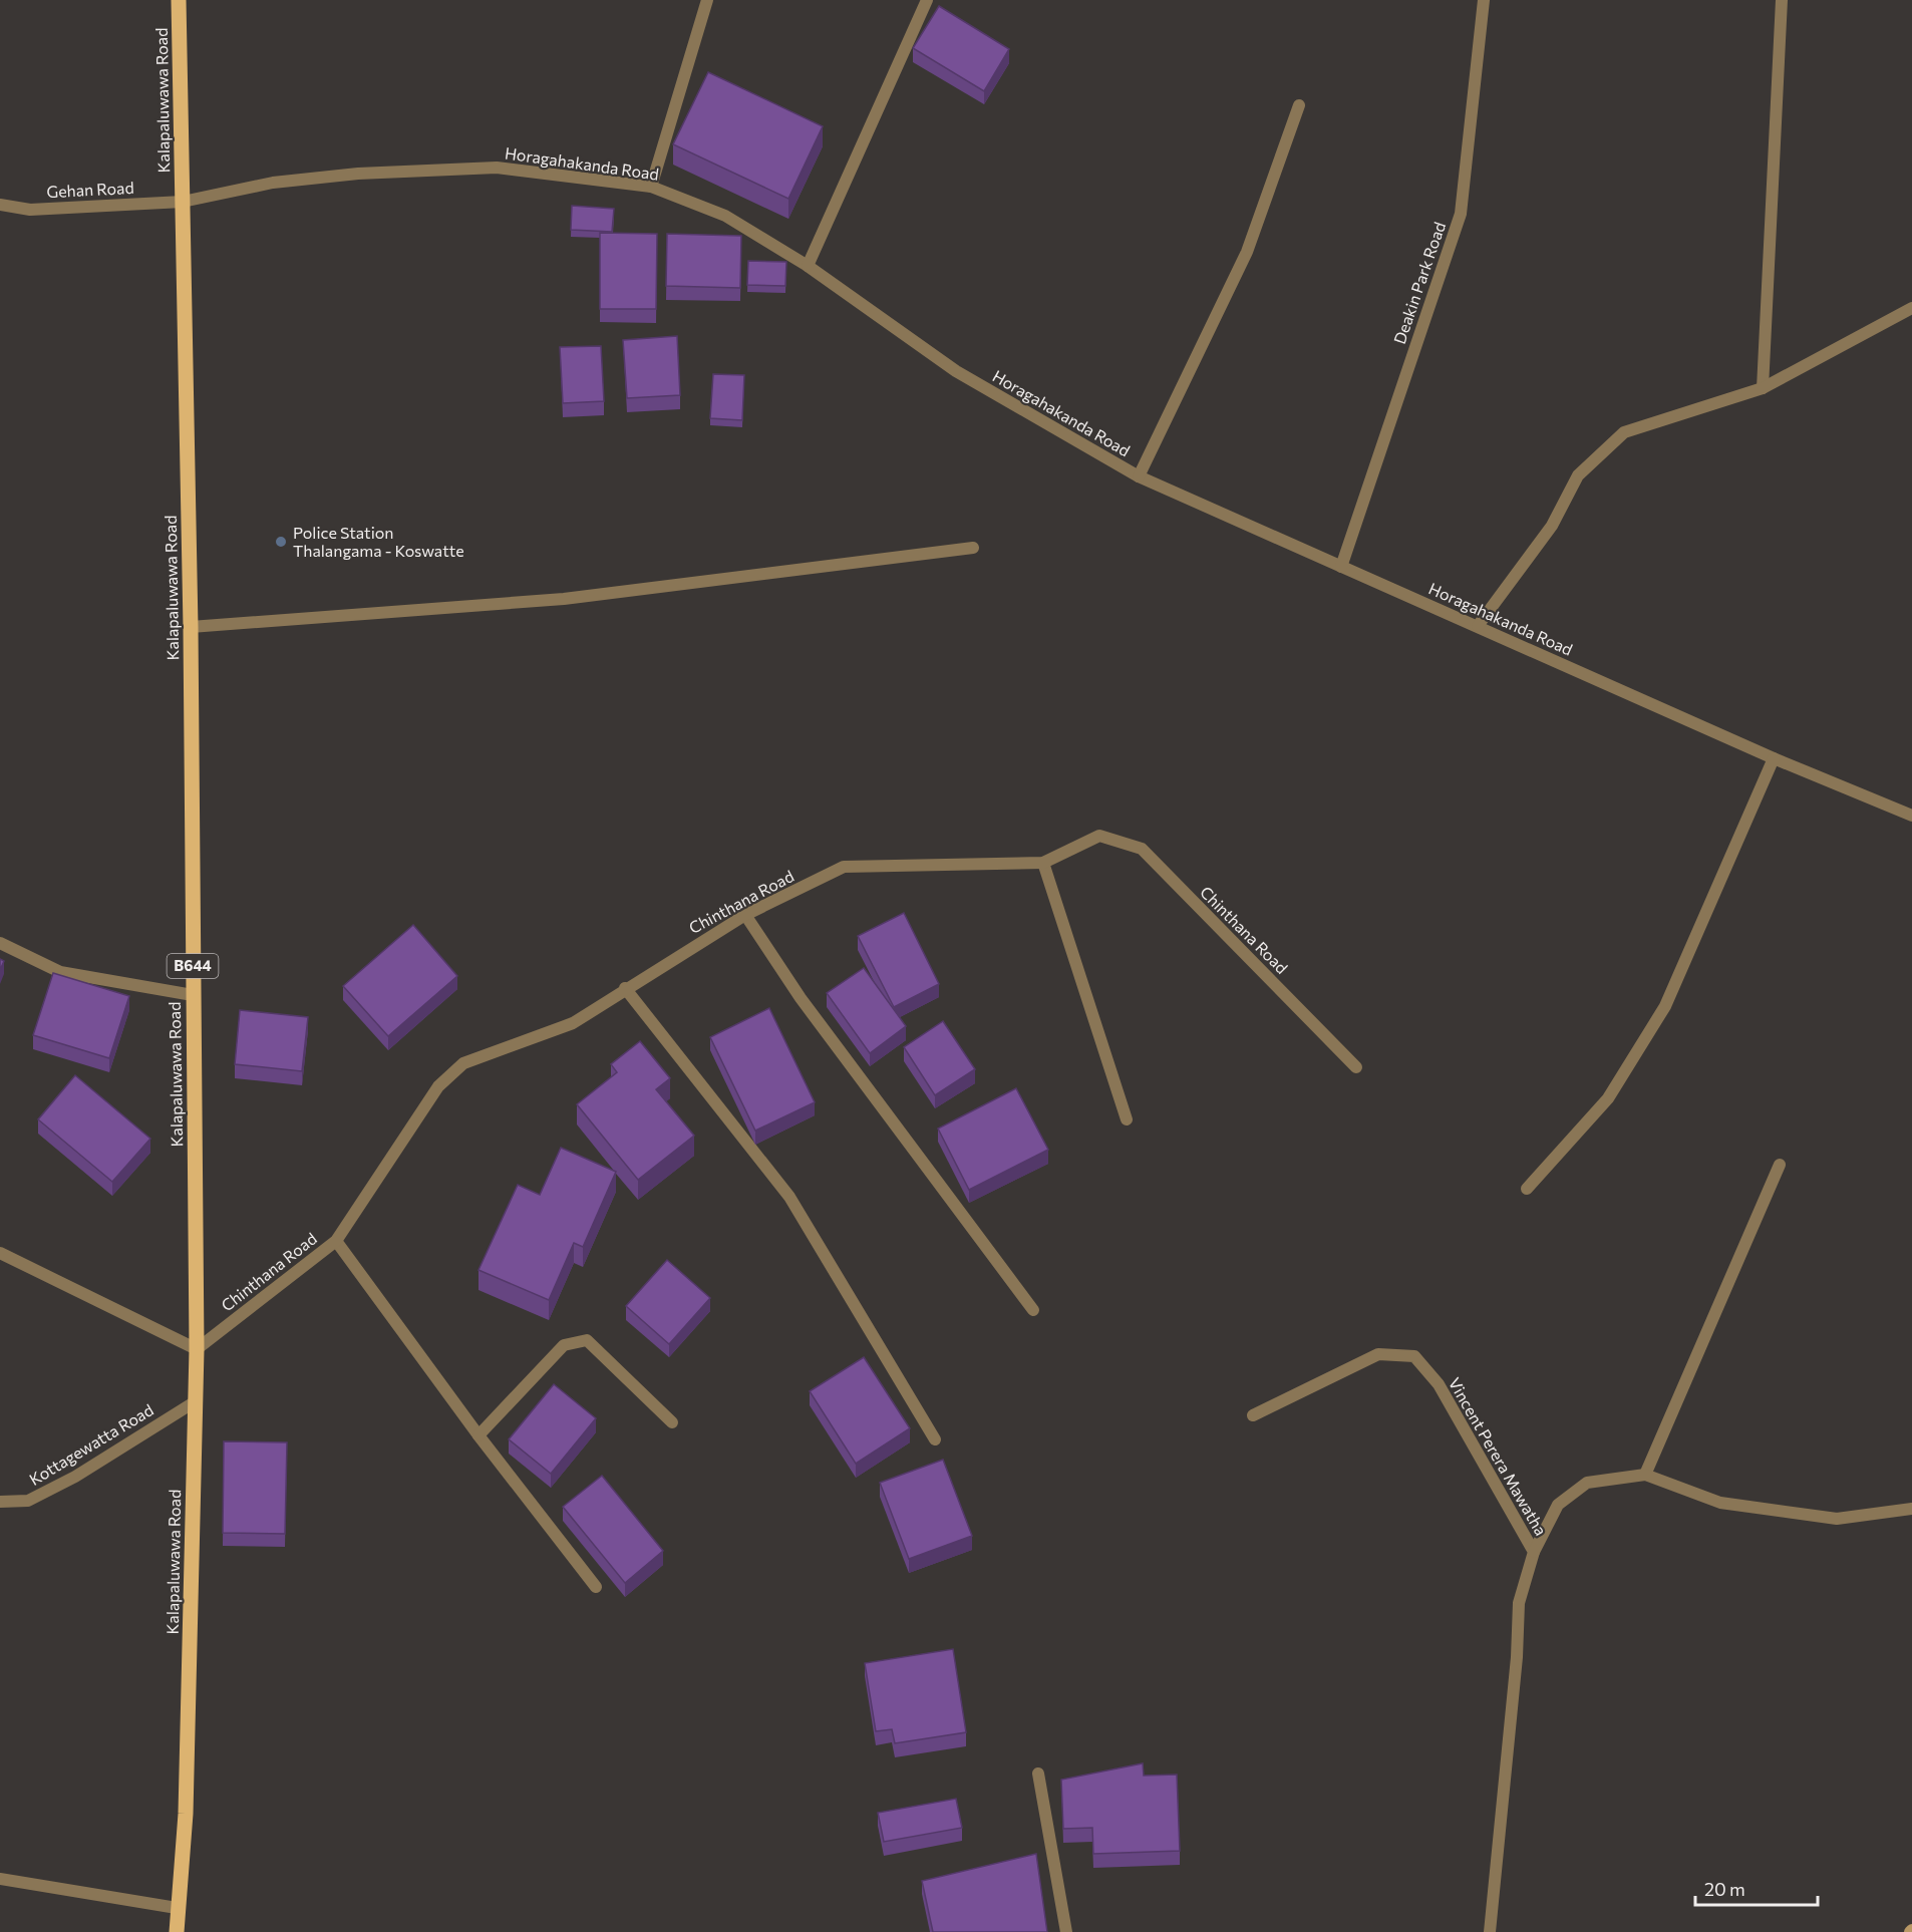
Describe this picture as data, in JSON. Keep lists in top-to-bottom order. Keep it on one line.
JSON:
{"streets":{"main road":["Kalapaluwawa Road","B644"],"street":["Horagahakanda Road","Gehan Road","Deakin Park Road","Chinthana Road","Kottagewatta Road","Vincent Perera Mawatha"]},"crossings":[["Kalapaluwawa Road","Horagahakanda Road"],["Kalapaluwawa Road","Gehan Road"],["Kalapaluwawa Road","Chinthana Road"],["Kalapaluwawa Road","Kottagewatta Road"],["Horagahakanda Road","Gehan Road"],["Horagahakanda Road","Deakin Park Road"]],"places":["Police Station Thalangama - Koswatte"],"scale_bar":"20 m"}
